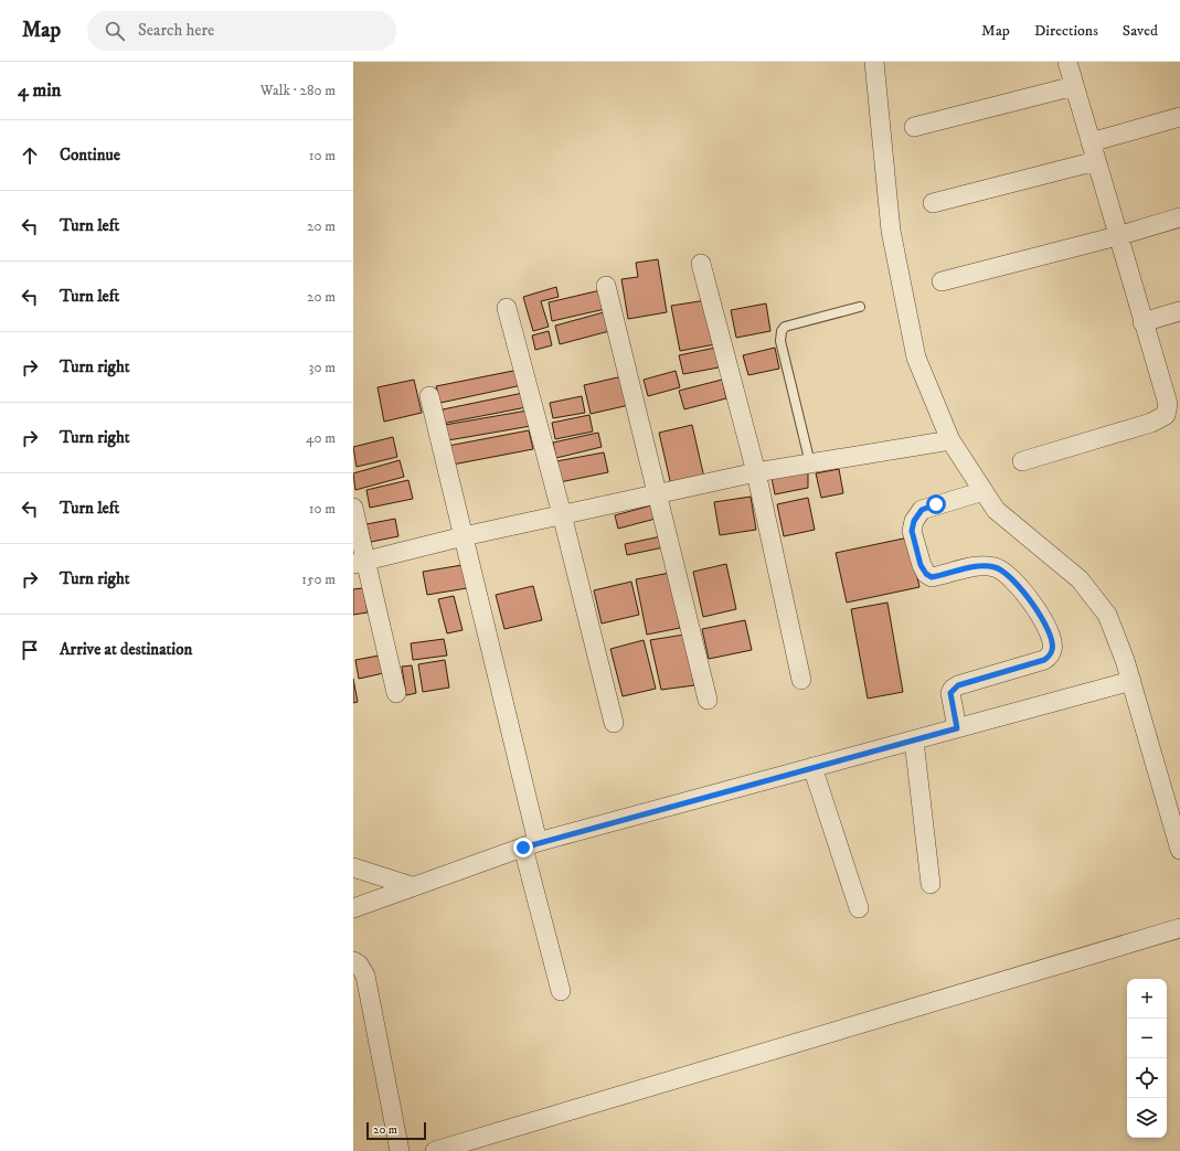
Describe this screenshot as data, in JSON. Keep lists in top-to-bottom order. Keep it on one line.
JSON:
{"scale_bar":"20 m","page":{"header":"Map","search":"Search here","nav":["Map","Directions","Saved"],"heading":["4 min","Walk · 280 m"],"list":[["Continue","10 m"],["Turn left","20 m"],["Turn left","20 m"],["Turn right","30 m"],["Turn right","40 m"],["Turn left","10 m"],["Turn right","150 m"],"Arrive at destination"],"map_buttons":["+","−"],"scale":"20 m"}}
